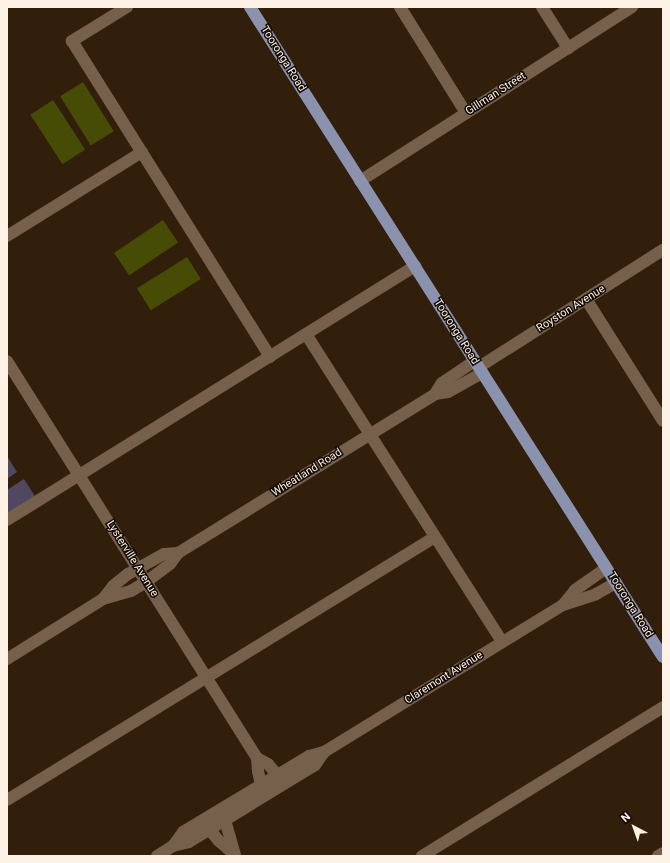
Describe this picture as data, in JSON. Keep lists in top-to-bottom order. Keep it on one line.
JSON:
{"streets":{"main road":["Tooronga Road"],"street":["Gillman Street","Royston Avenue","Wheatland Road","Lysterville Avenue","Claremont Avenue"]},"crossings":[["Tooronga Road","Gillman Street"],["Tooronga Road","Royston Avenue"],["Tooronga Road","Wheatland Road"],["Tooronga Road","Claremont Avenue"],["Royston Avenue","Wheatland Road"],["Wheatland Road","Lysterville Avenue"],["Lysterville Avenue","Claremont Avenue"]],"north":"top left"}
